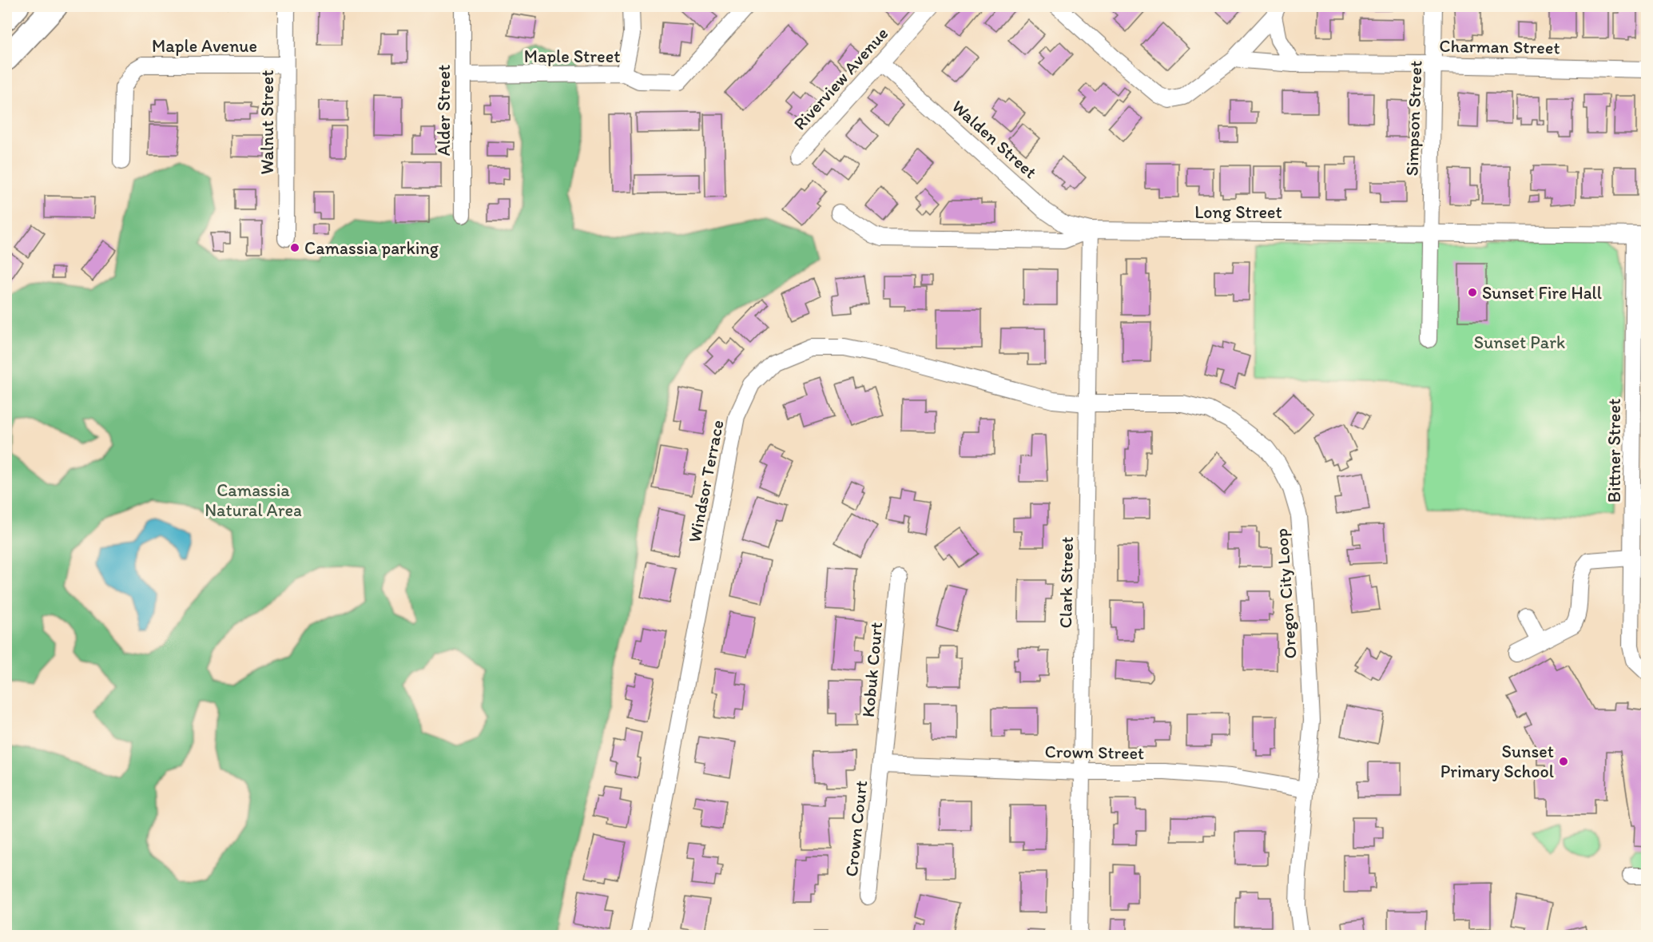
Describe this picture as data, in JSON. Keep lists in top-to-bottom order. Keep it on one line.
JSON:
{"streets":{"street":["Maple Avenue","Charman Street","Maple Street","Riverview Avenue","Alder Street","Simpson Street","Walnut Street","Walden Street","Long Street","Bittner Street","Windsor Terrace","Clark Street","Oregon City Loop","Kobuk Court","Crown Street","Crown Court"]},"crossings":[["Maple Avenue","Walnut Street"],["Charman Street","Simpson Street"],["Maple Street","Alder Street"],["Riverview Avenue","Walden Street"],["Simpson Street","Long Street"],["Walden Street","Long Street"],["Walden Street","Clark Street"],["Long Street","Bittner Street"],["Long Street","Clark Street"],["Windsor Terrace","Clark Street"],["Windsor Terrace","Oregon City Loop"],["Clark Street","Oregon City Loop"],["Clark Street","Crown Street"],["Oregon City Loop","Crown Street"],["Kobuk Court","Crown Street"],["Kobuk Court","Crown Court"],["Crown Street","Crown Court"]],"parks":["Sunset Park","Camassia Natural Area"],"places":["Camassia parking","Sunset Fire Hall","Sunset Primary School"]}
